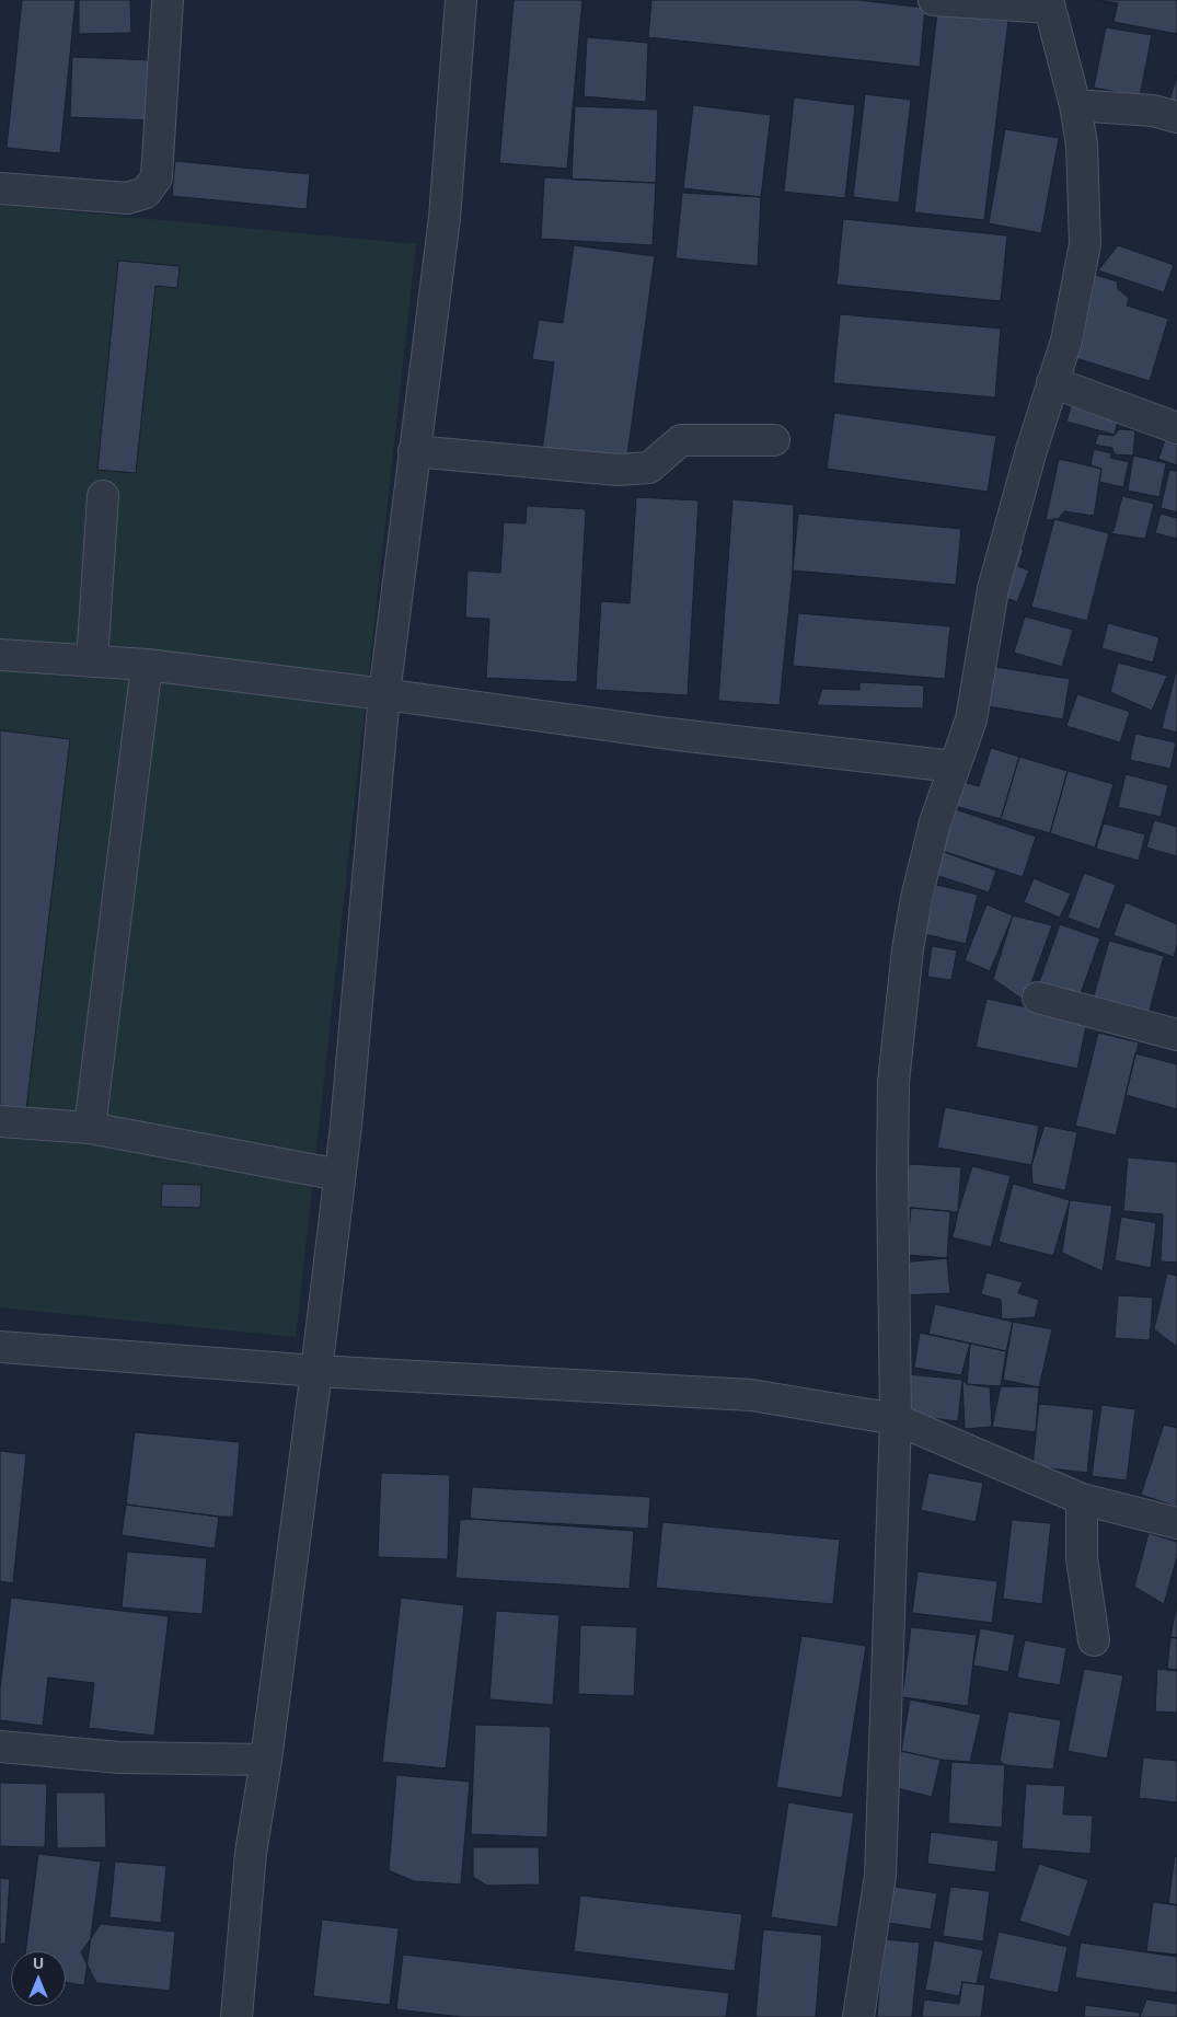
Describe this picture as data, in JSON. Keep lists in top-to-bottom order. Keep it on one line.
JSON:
{"north":"top"}
